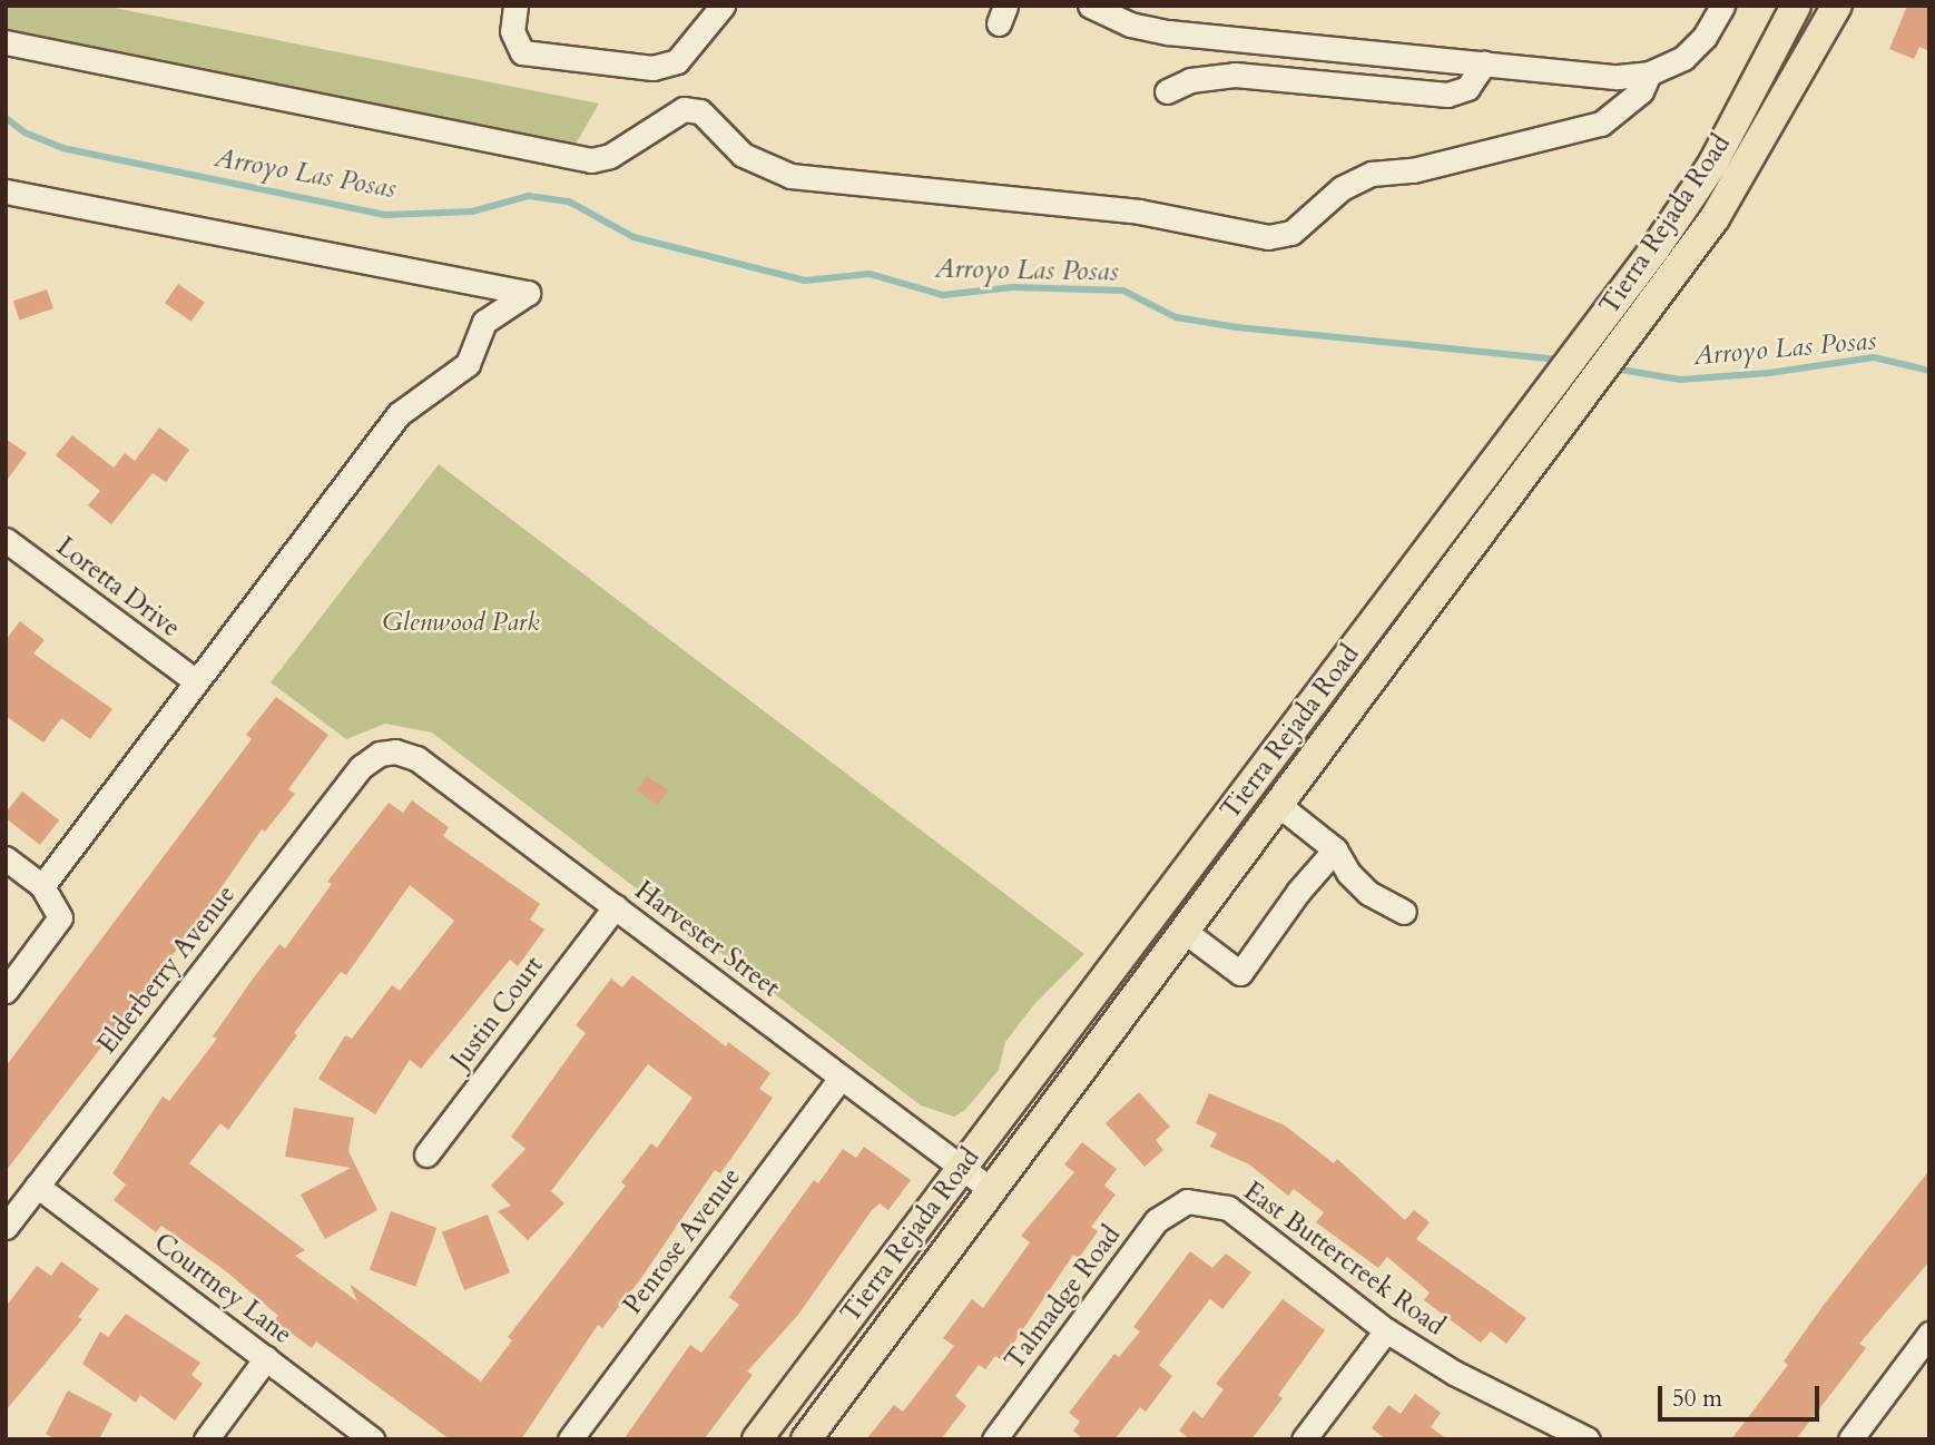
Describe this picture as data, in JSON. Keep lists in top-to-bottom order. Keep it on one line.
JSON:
{"streets":{"main road":["Tierra Rejada Road"],"street":["Loretta Drive","Harvester Street","Elderberry Avenue","Justin Court","Penrose Avenue","East Buttercreek Road","Courtney Lane","Talmadge Road"]},"crossings":[["Tierra Rejada Road","Harvester Street"],["Harvester Street","Elderberry Avenue"],["Harvester Street","Justin Court"],["Harvester Street","Penrose Avenue"],["Elderberry Avenue","Courtney Lane"],["East Buttercreek Road","Talmadge Road"]],"water":["Arroyo Las Posas"],"parks":["Glenwood Park"],"scale_bar":"50 m"}
